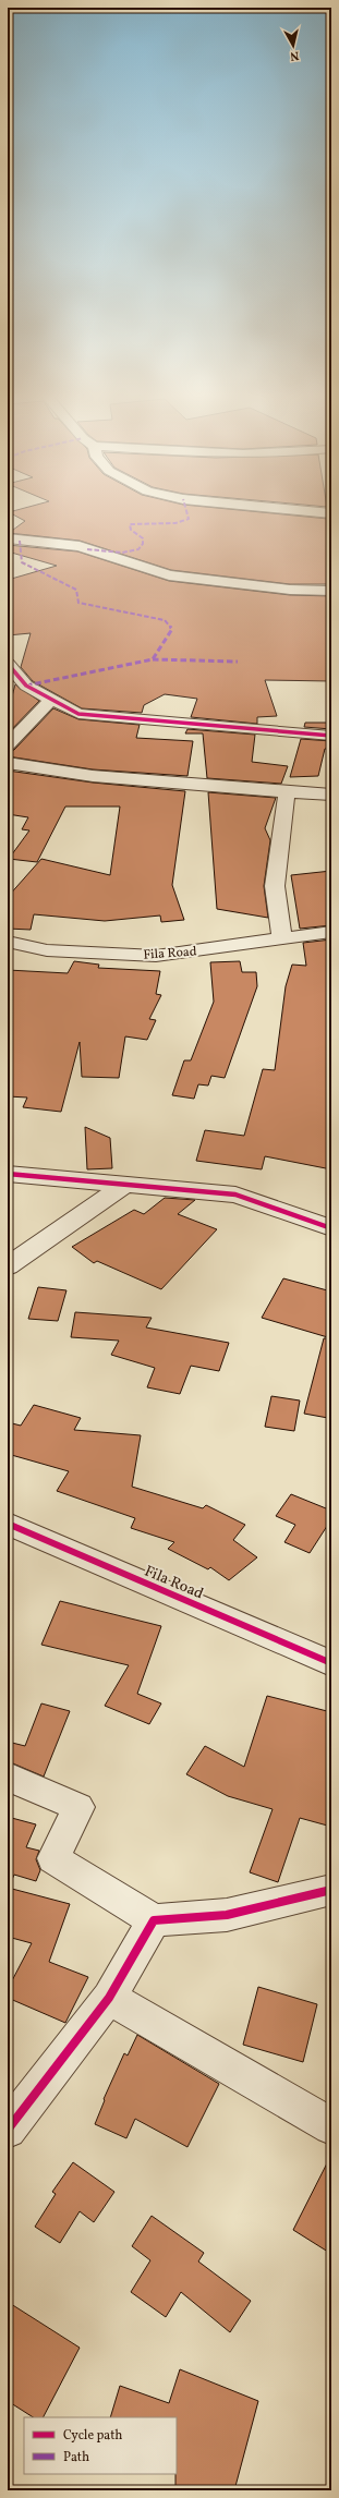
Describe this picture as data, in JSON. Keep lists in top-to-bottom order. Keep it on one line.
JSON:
{"streets":{"street":["Fila Road"]},"legend":["Cycle path","Path"],"north":"bottom"}
